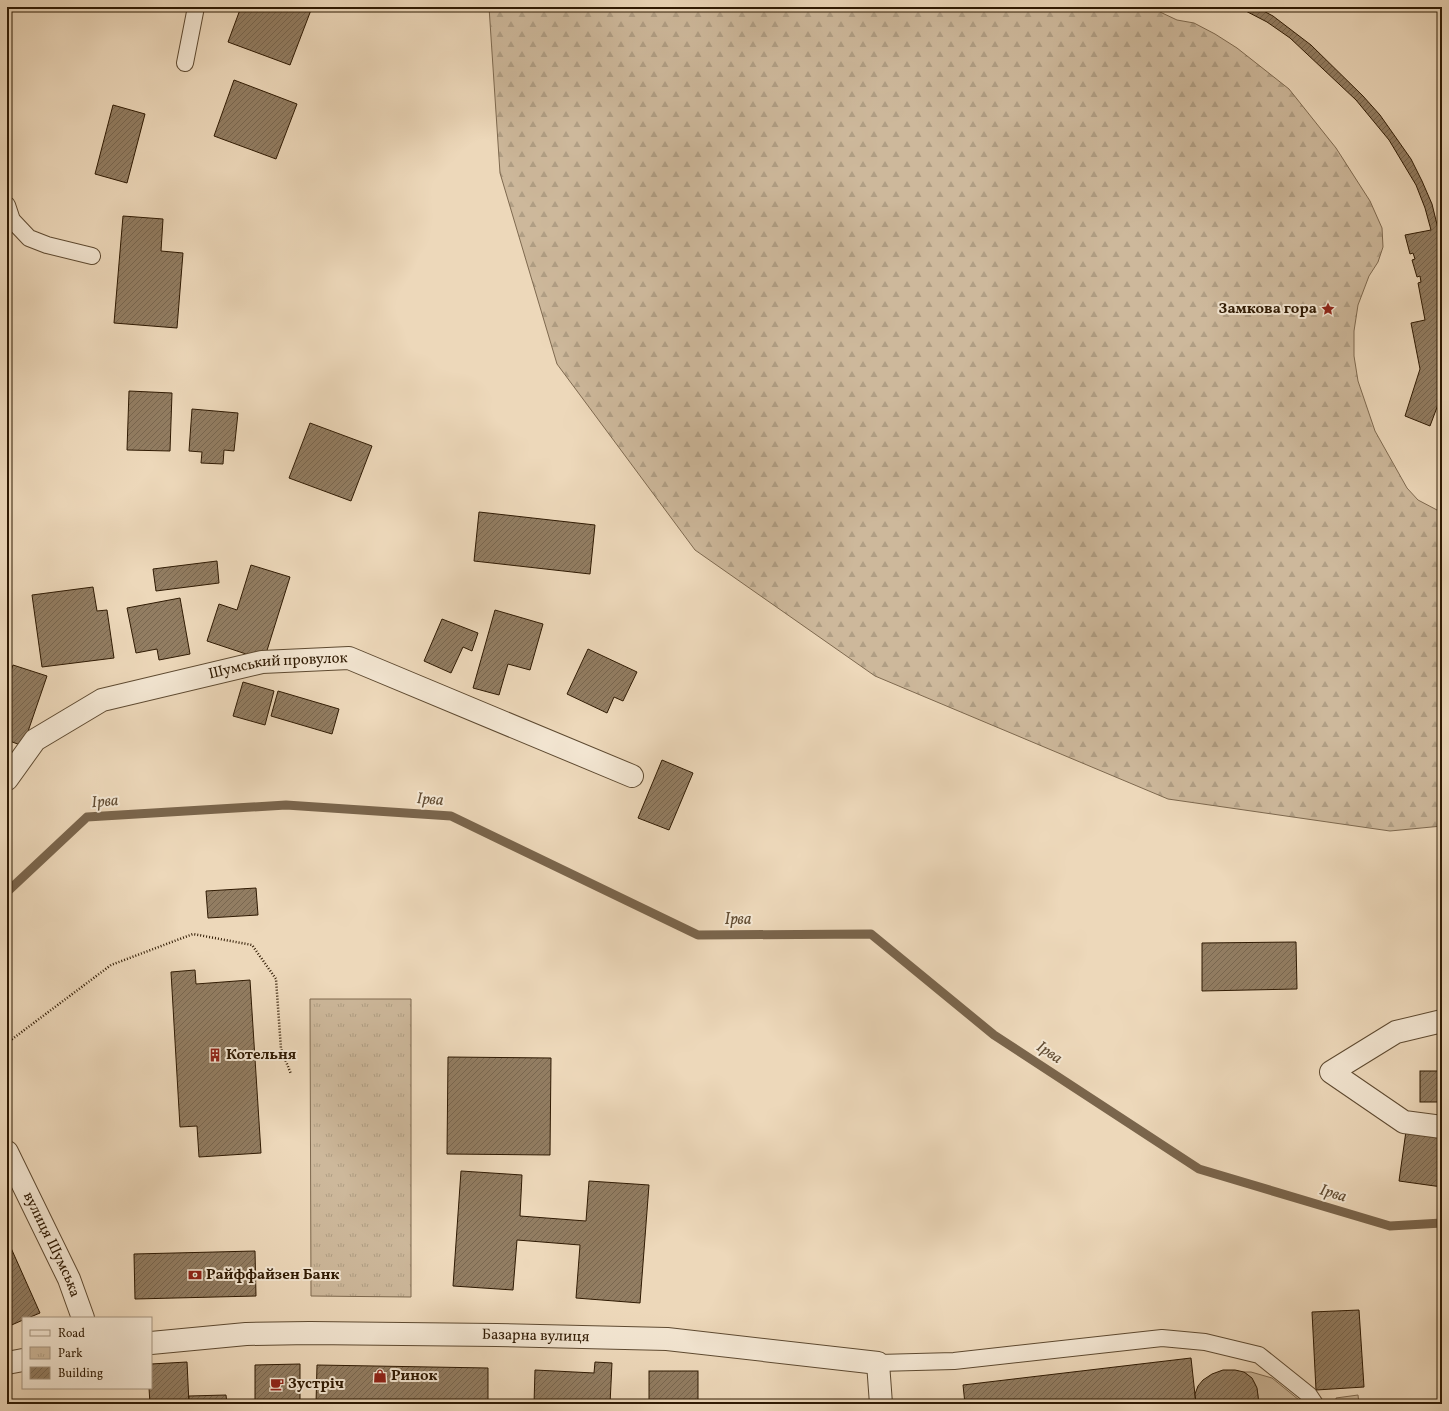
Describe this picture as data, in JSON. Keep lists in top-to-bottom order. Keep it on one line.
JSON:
{"streets":{"street":["Шумський провулок","вулиця Шумська","Базарна вулиця"]},"water":["Ірва"],"places":{"place":["Замкова гора"],"building":["Котельня"],"bank":["Райффайзен Банк"],"shop":["Ринок"],"cafe":["Зустріч"]},"legend":["Road","Park","Building"]}
